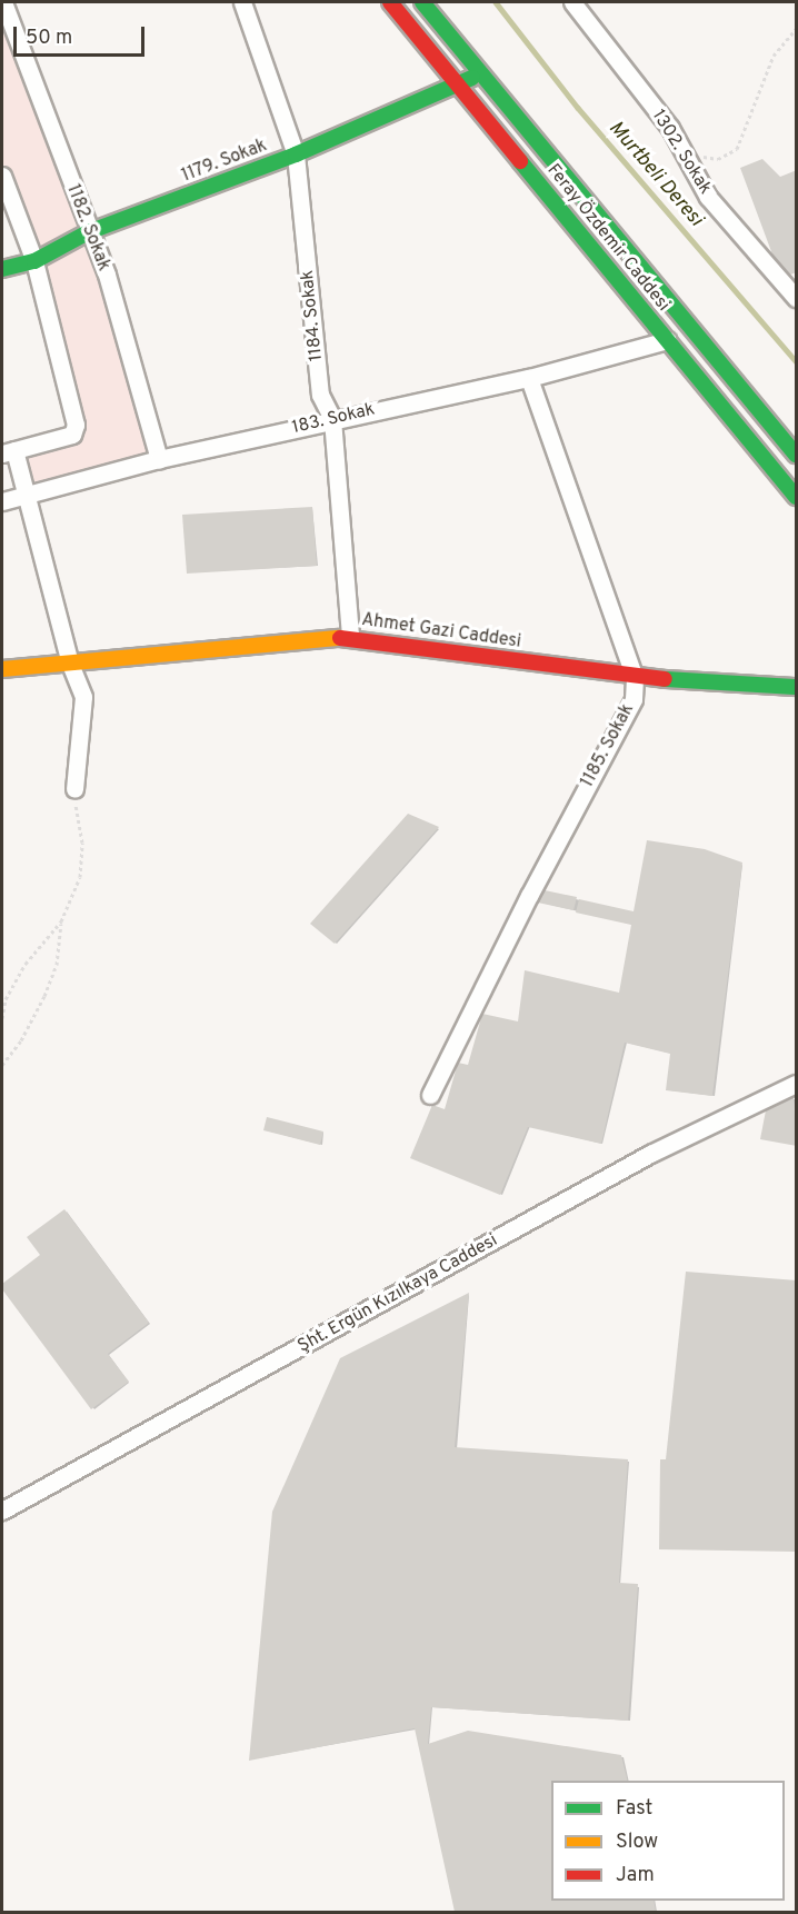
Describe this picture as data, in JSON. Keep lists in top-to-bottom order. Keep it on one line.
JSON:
{"streets":{"street":["1302. Sokak","1179. Sokak","1182. Sokak","Feray Özdemir Caddesi","1184. Sokak","183. Sokak","Ahmet Gazi Caddesi","1185. Sokak","Şht. Ergün Kızılkaya Caddesi"]},"crossings":[["1179. Sokak","1182. Sokak"],["1179. Sokak","Feray Özdemir Caddesi"],["1179. Sokak","1184. Sokak"],["1182. Sokak","183. Sokak"],["Feray Özdemir Caddesi","183. Sokak"],["1184. Sokak","183. Sokak"],["1184. Sokak","Ahmet Gazi Caddesi"],["183. Sokak","1185. Sokak"],["Ahmet Gazi Caddesi","1185. Sokak"]],"water":["Murtbeli Deresi"],"legend":["Fast","Slow","Jam"],"scale_bar":"50 m"}
